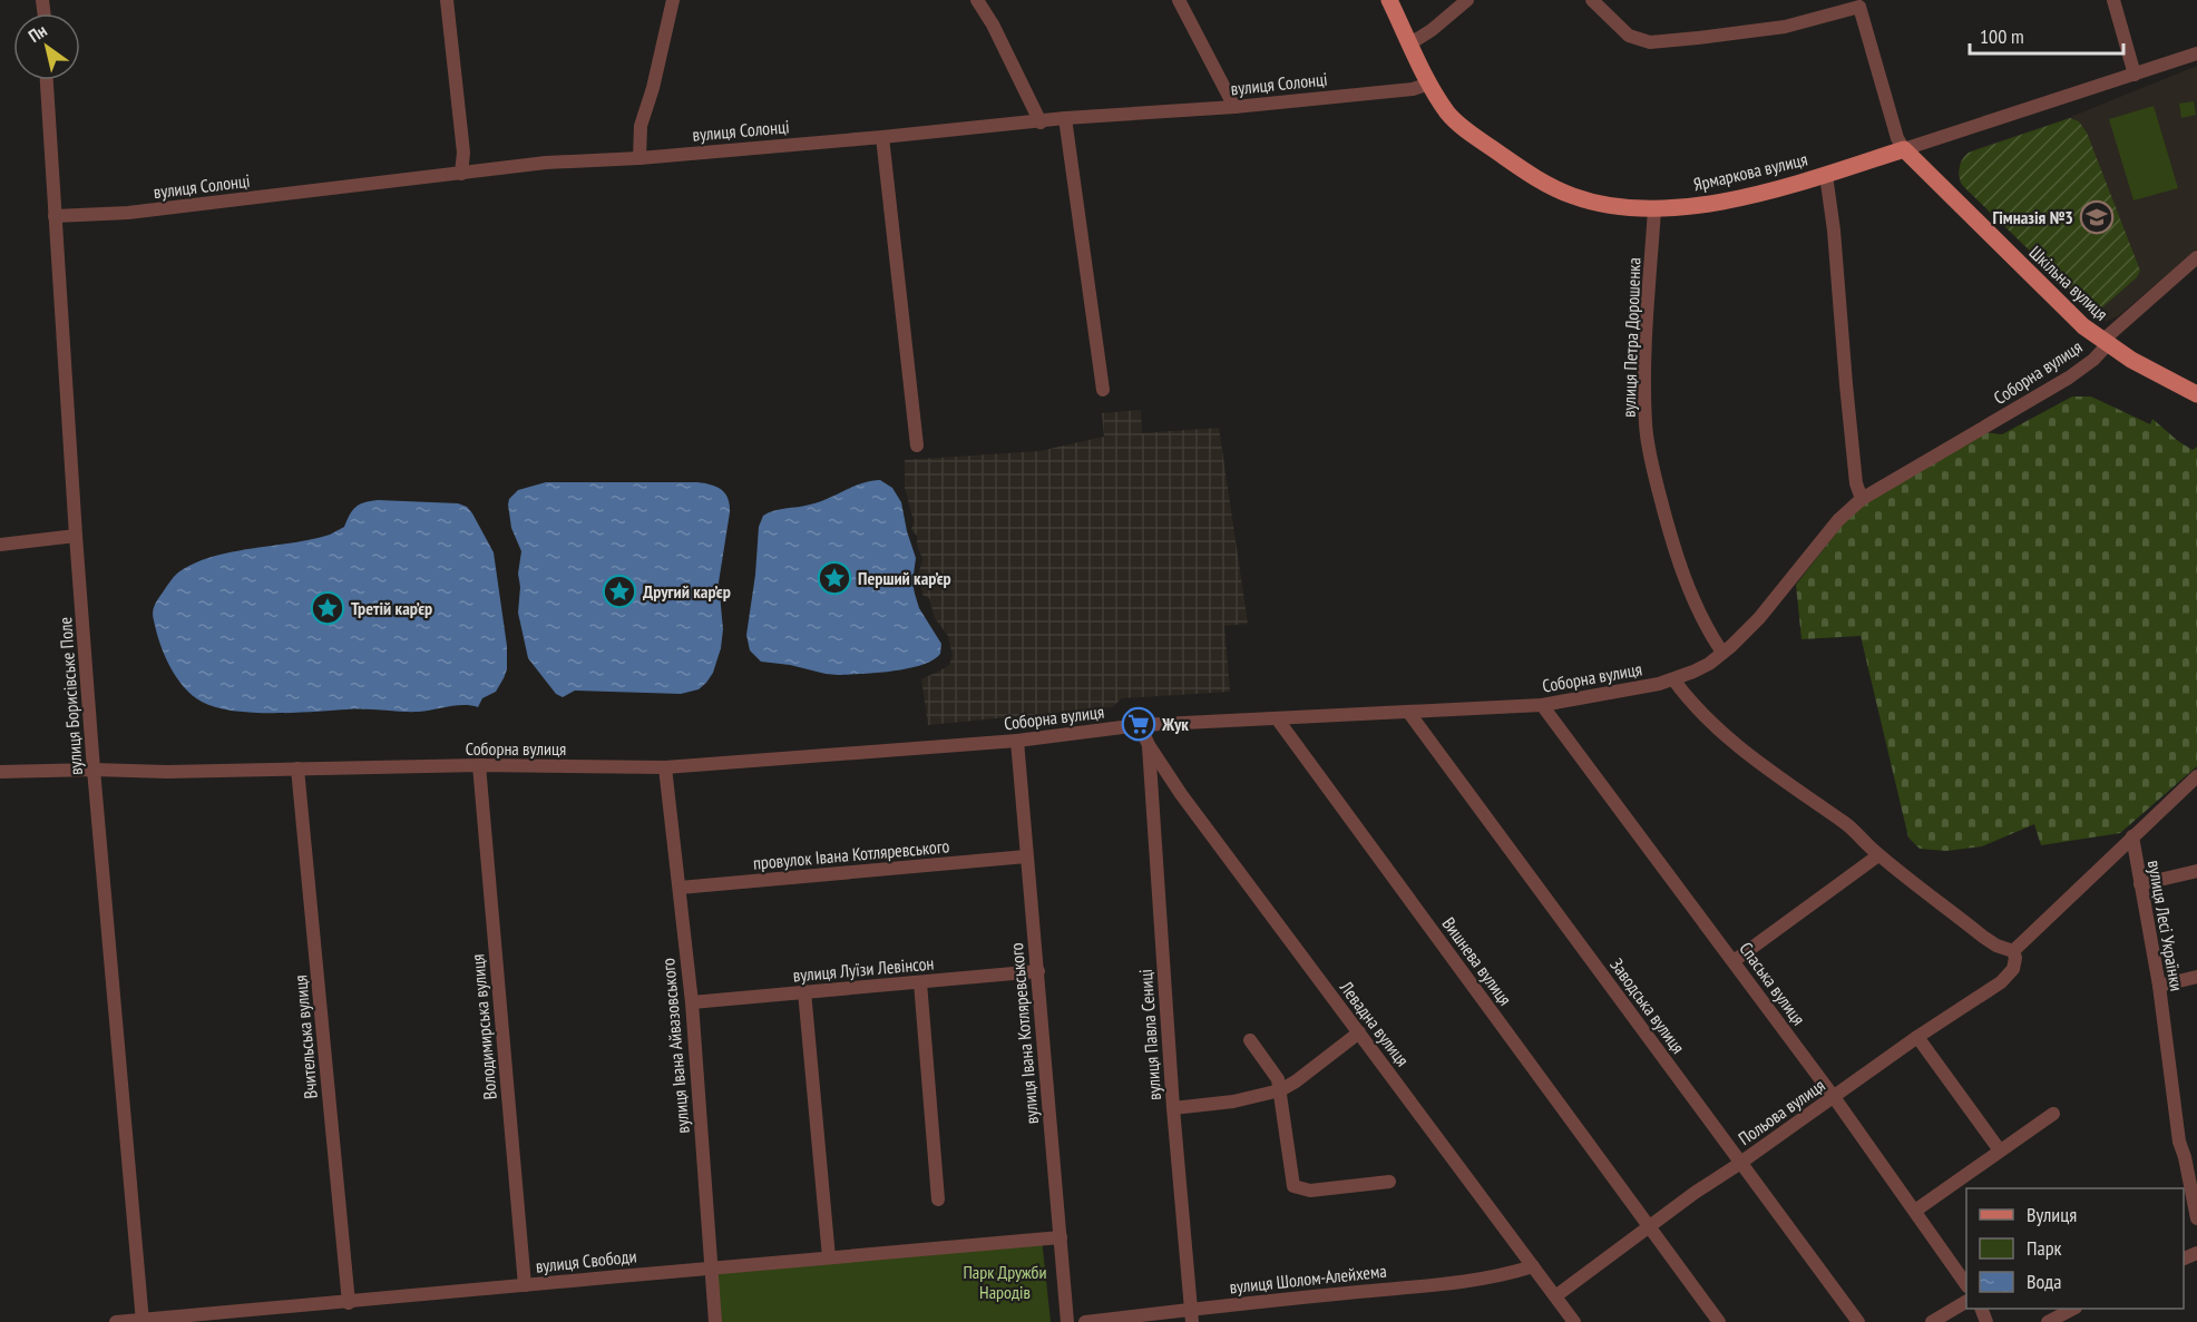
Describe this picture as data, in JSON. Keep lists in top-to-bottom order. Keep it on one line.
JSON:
{"streets":{"main road":["Ярмаркова вулиця","Шкільна вулиця"],"street":["вулиця Солонці","вулиця Петра Дорошенка","Соборна вулиця","вулиця Борисівське Поле","провулок Івана Котляревського","вулиця Лесі Українки","Вишнева вулиця","вулиця Луїзи Левінсон","Спаська вулиця","Заводська вулиця","Левадна вулиця","Володимирська вулиця","вулиця Івана Котляревського","вулиця Павла Сениці","Вчительська вулиця","вулиця Івана Айвазовського","Польова вулиця","вулиця Свободи","вулиця Шолом-Алейхема"]},"crossings":[["вулиця Солонці","Ярмаркова вулиця"],["вулиця Солонці","вулиця Борисівське Поле"],["Ярмаркова вулиця","Шкільна вулиця"],["Ярмаркова вулиця","вулиця Петра Дорошенка"],["Шкільна вулиця","Соборна вулиця"],["вулиця Петра Дорошенка","Соборна вулиця"],["Соборна вулиця","вулиця Борисівське Поле"],["Соборна вулиця","Вишнева вулиця"],["Соборна вулиця","Спаська вулиця"],["Соборна вулиця","Заводська вулиця"],["Соборна вулиця","Володимирська вулиця"],["Соборна вулиця","вулиця Івана Котляревського"],["Соборна вулиця","Вчительська вулиця"],["Соборна вулиця","вулиця Івана Айвазовського"],["вулиця Борисівське Поле","вулиця Свободи"],["провулок Івана Котляревського","вулиця Івана Котляревського"],["провулок Івана Котляревського","вулиця Івана Айвазовського"],["вулиця Лесі Українки","Польова вулиця"],["Вишнева вулиця","Польова вулиця"],["вулиця Луїзи Левінсон","вулиця Івана Котляревського"],["вулиця Луїзи Левінсон","вулиця Івана Айвазовського"],["Спаська вулиця","Польова вулиця"],["Заводська вулиця","Польова вулиця"],["Левадна вулиця","вулиця Павла Сениці"],["Левадна вулиця","Польова вулиця"],["Левадна вулиця","вулиця Шолом-Алейхема"],["Володимирська вулиця","вулиця Свободи"],["вулиця Івана Котляревського","вулиця Свободи"],["вулиця Павла Сениці","вулиця Шолом-Алейхема"],["Вчительська вулиця","вулиця Свободи"],["вулиця Івана Айвазовського","вулиця Свободи"]],"parks":["Парк Дружби Народів"],"places":{"school or university":["Гімназія №3"],"place":["Перший кар’єр","Другий кар’єр","Третій кар’єр"],"supermarket":["Жук"]},"legend":["Вулиця","Парк","Вода"],"scale_bar":"100 m","north":"top left"}
